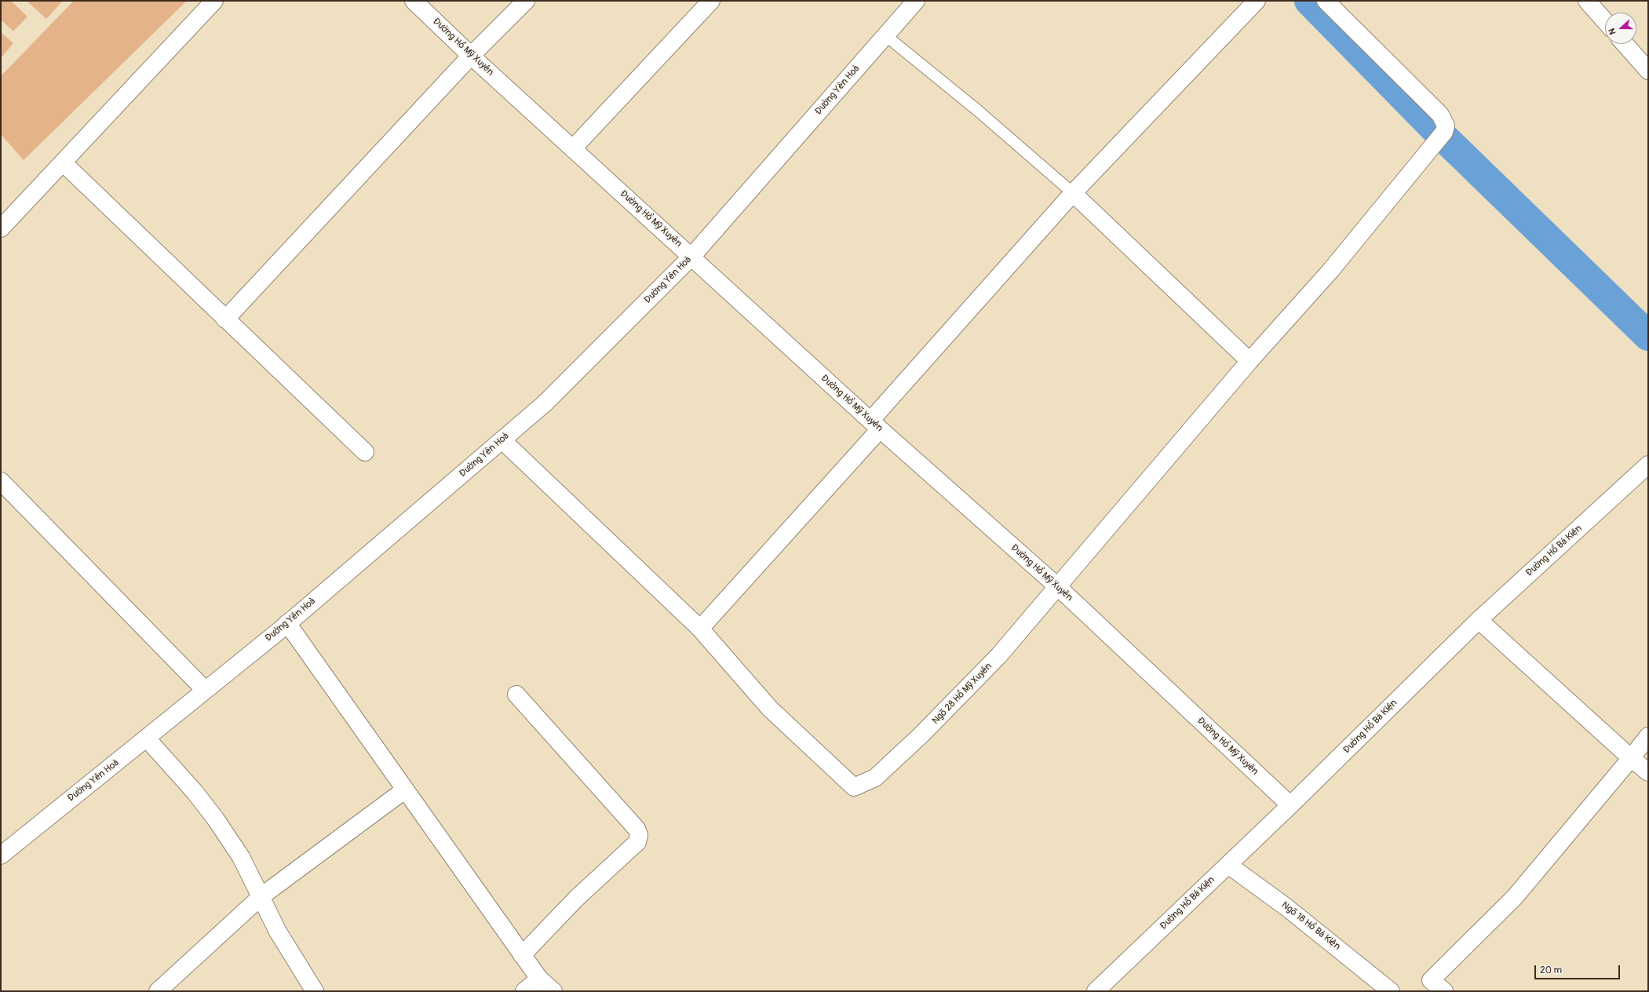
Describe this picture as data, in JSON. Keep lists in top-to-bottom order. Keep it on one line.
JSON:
{"streets":{"street":["Đường Hồ Mỹ Xuyên","Đường Yên Hoà","Đường Hồ Bá Kiện","Ngõ 28 Hồ Mỹ Xuyên","Ngõ 18 Hồ Bá Kiện"]},"crossings":[["Đường Hồ Mỹ Xuyên","Đường Yên Hoà"],["Đường Hồ Mỹ Xuyên","Đường Hồ Bá Kiện"],["Đường Hồ Mỹ Xuyên","Ngõ 28 Hồ Mỹ Xuyên"],["Đường Hồ Bá Kiện","Ngõ 18 Hồ Bá Kiện"]],"scale_bar":"20 m","north":"left"}
